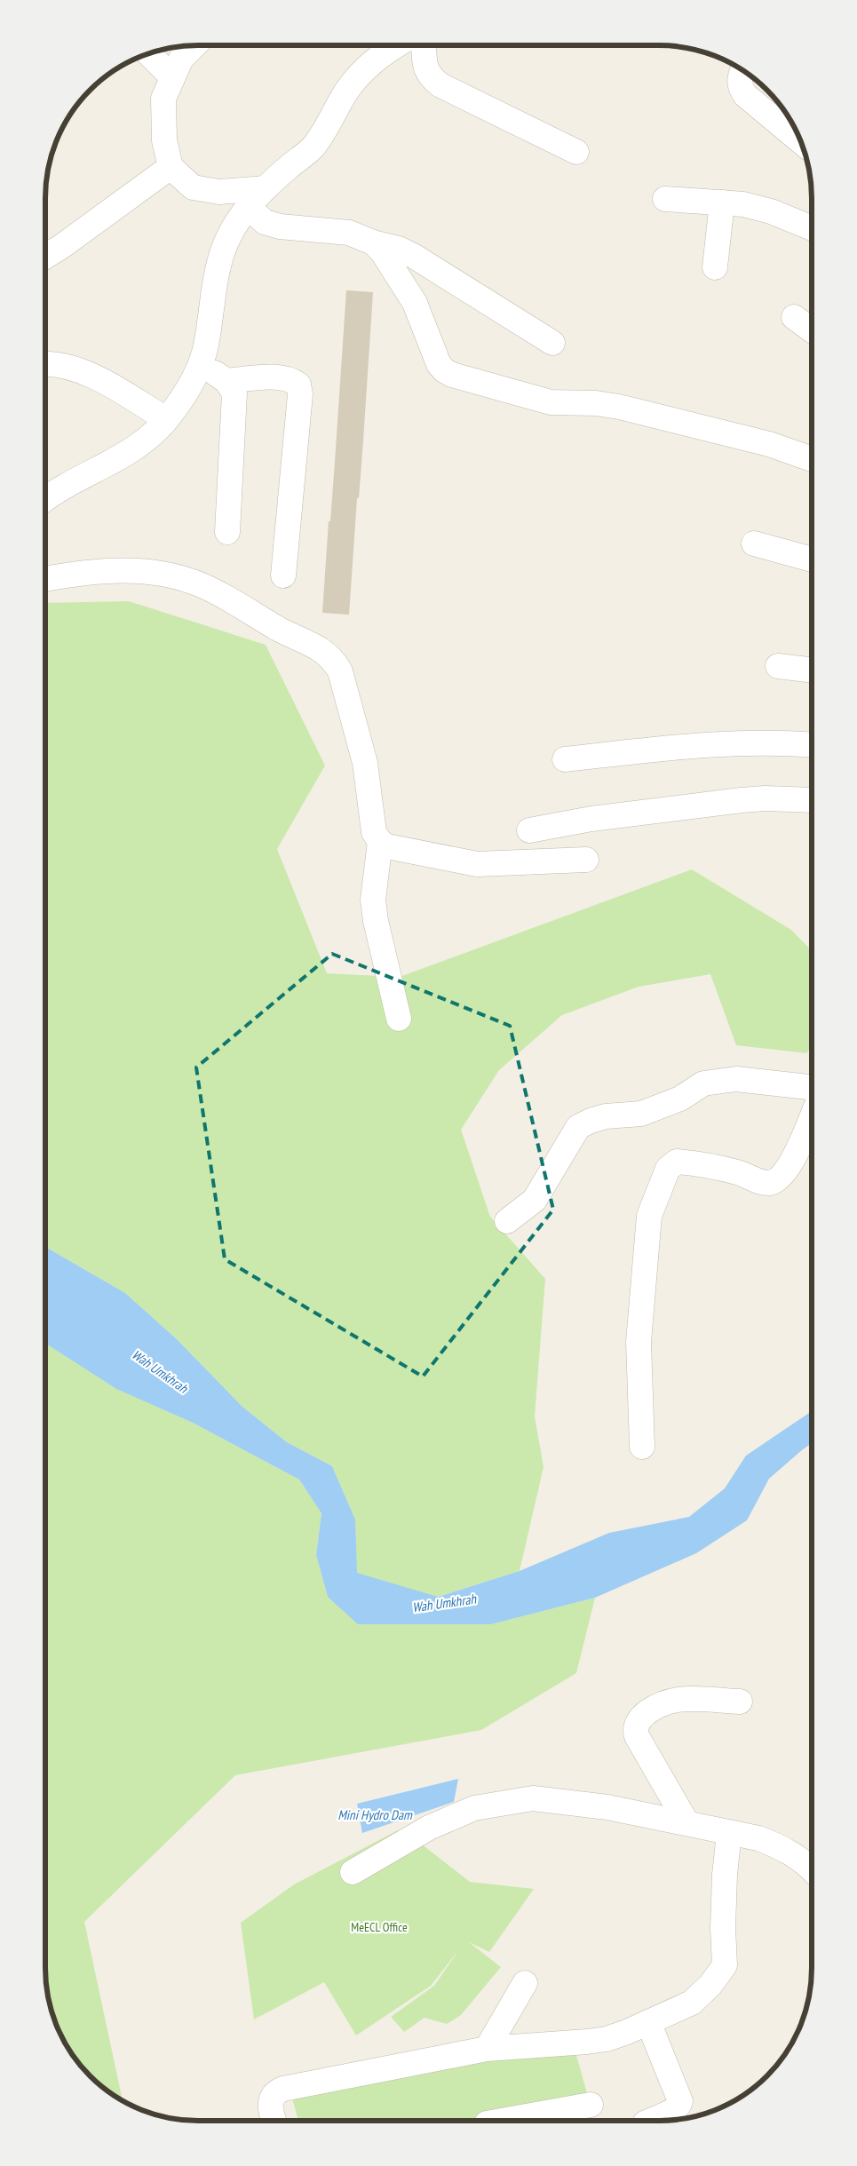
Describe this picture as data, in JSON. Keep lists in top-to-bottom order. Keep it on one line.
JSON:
{"water":["Wah Umkhrah","Mini Hydro Dam"],"parks":["MeECL Office"]}
